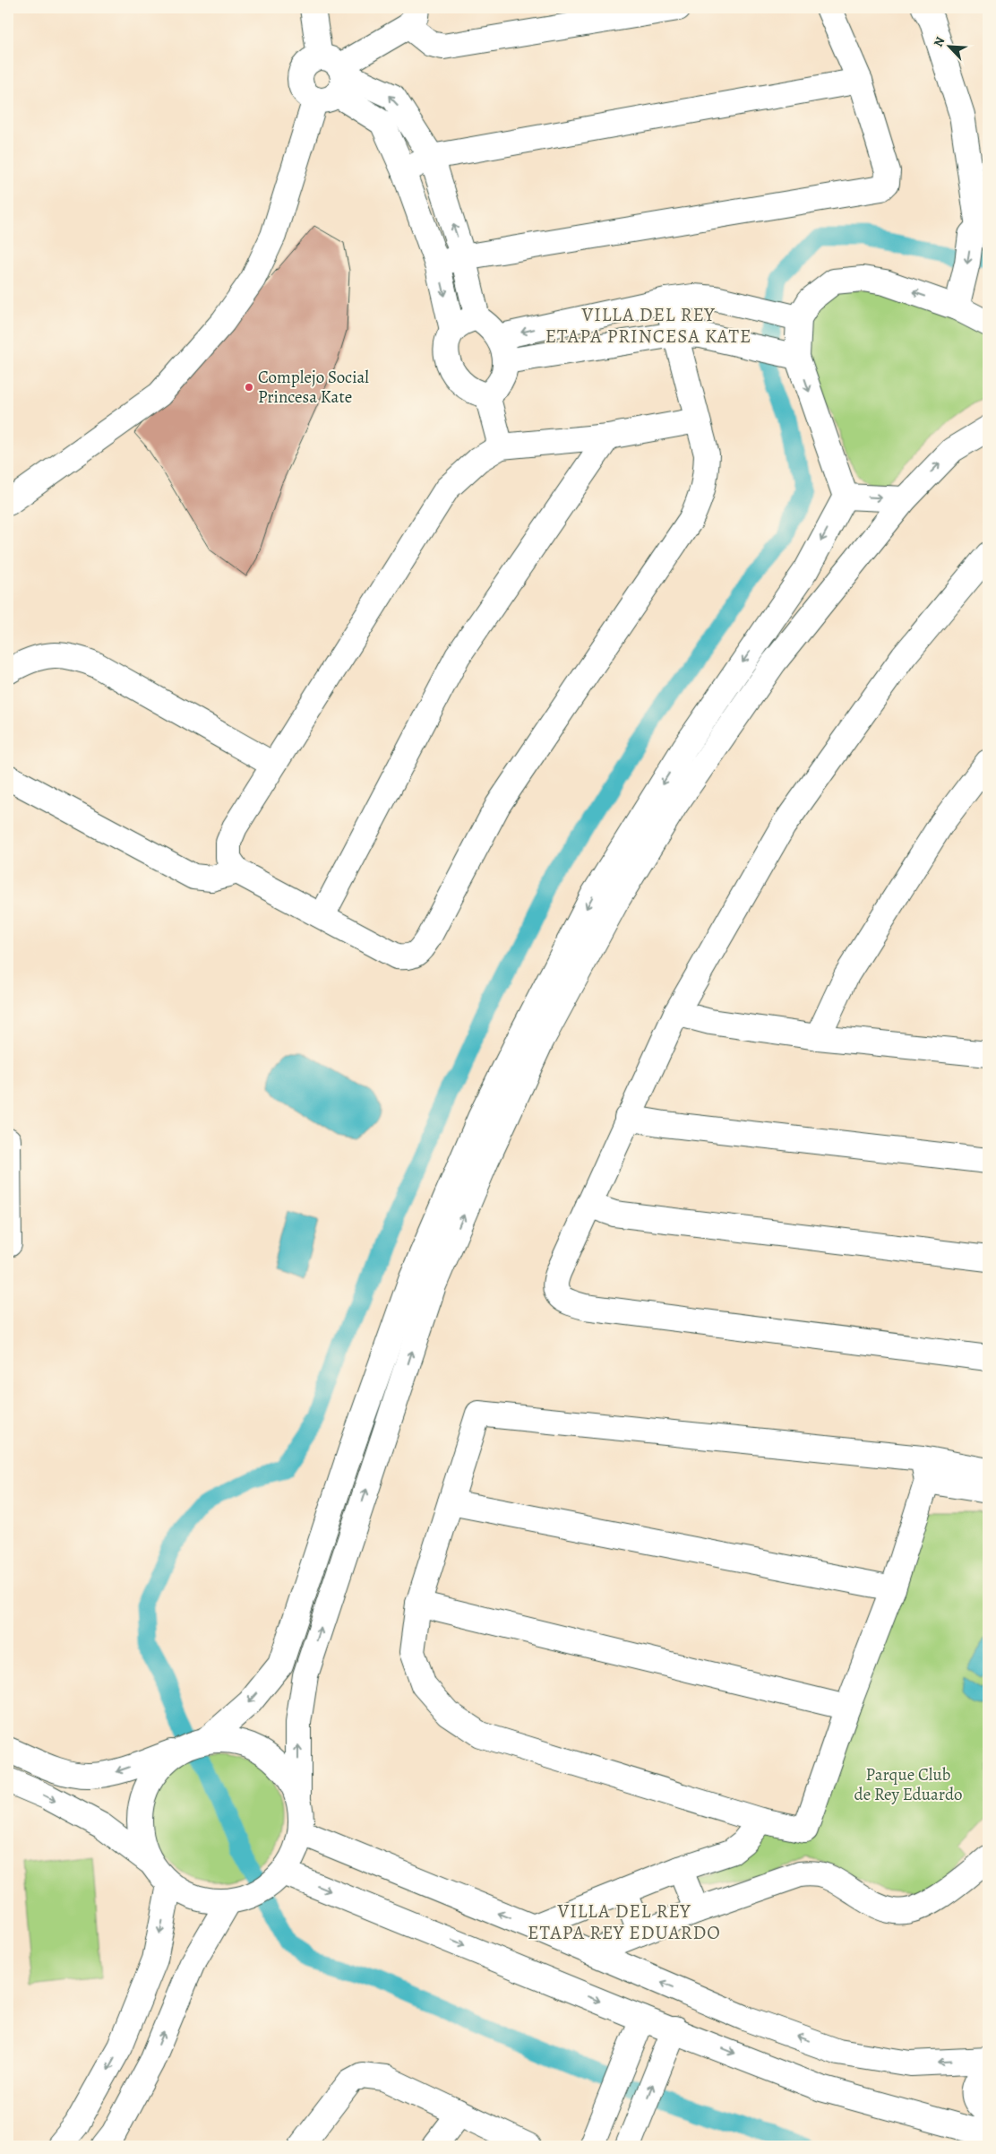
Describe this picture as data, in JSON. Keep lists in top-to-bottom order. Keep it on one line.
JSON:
{"districts":["VILLA DEL REY ETAPA PRINCESA KATE","VILLA DEL REY ETAPA REY EDUARDO"],"parks":["Parque Club de Rey Eduardo"],"places":["Complejo Social Princesa Kate"],"north":"top left"}
